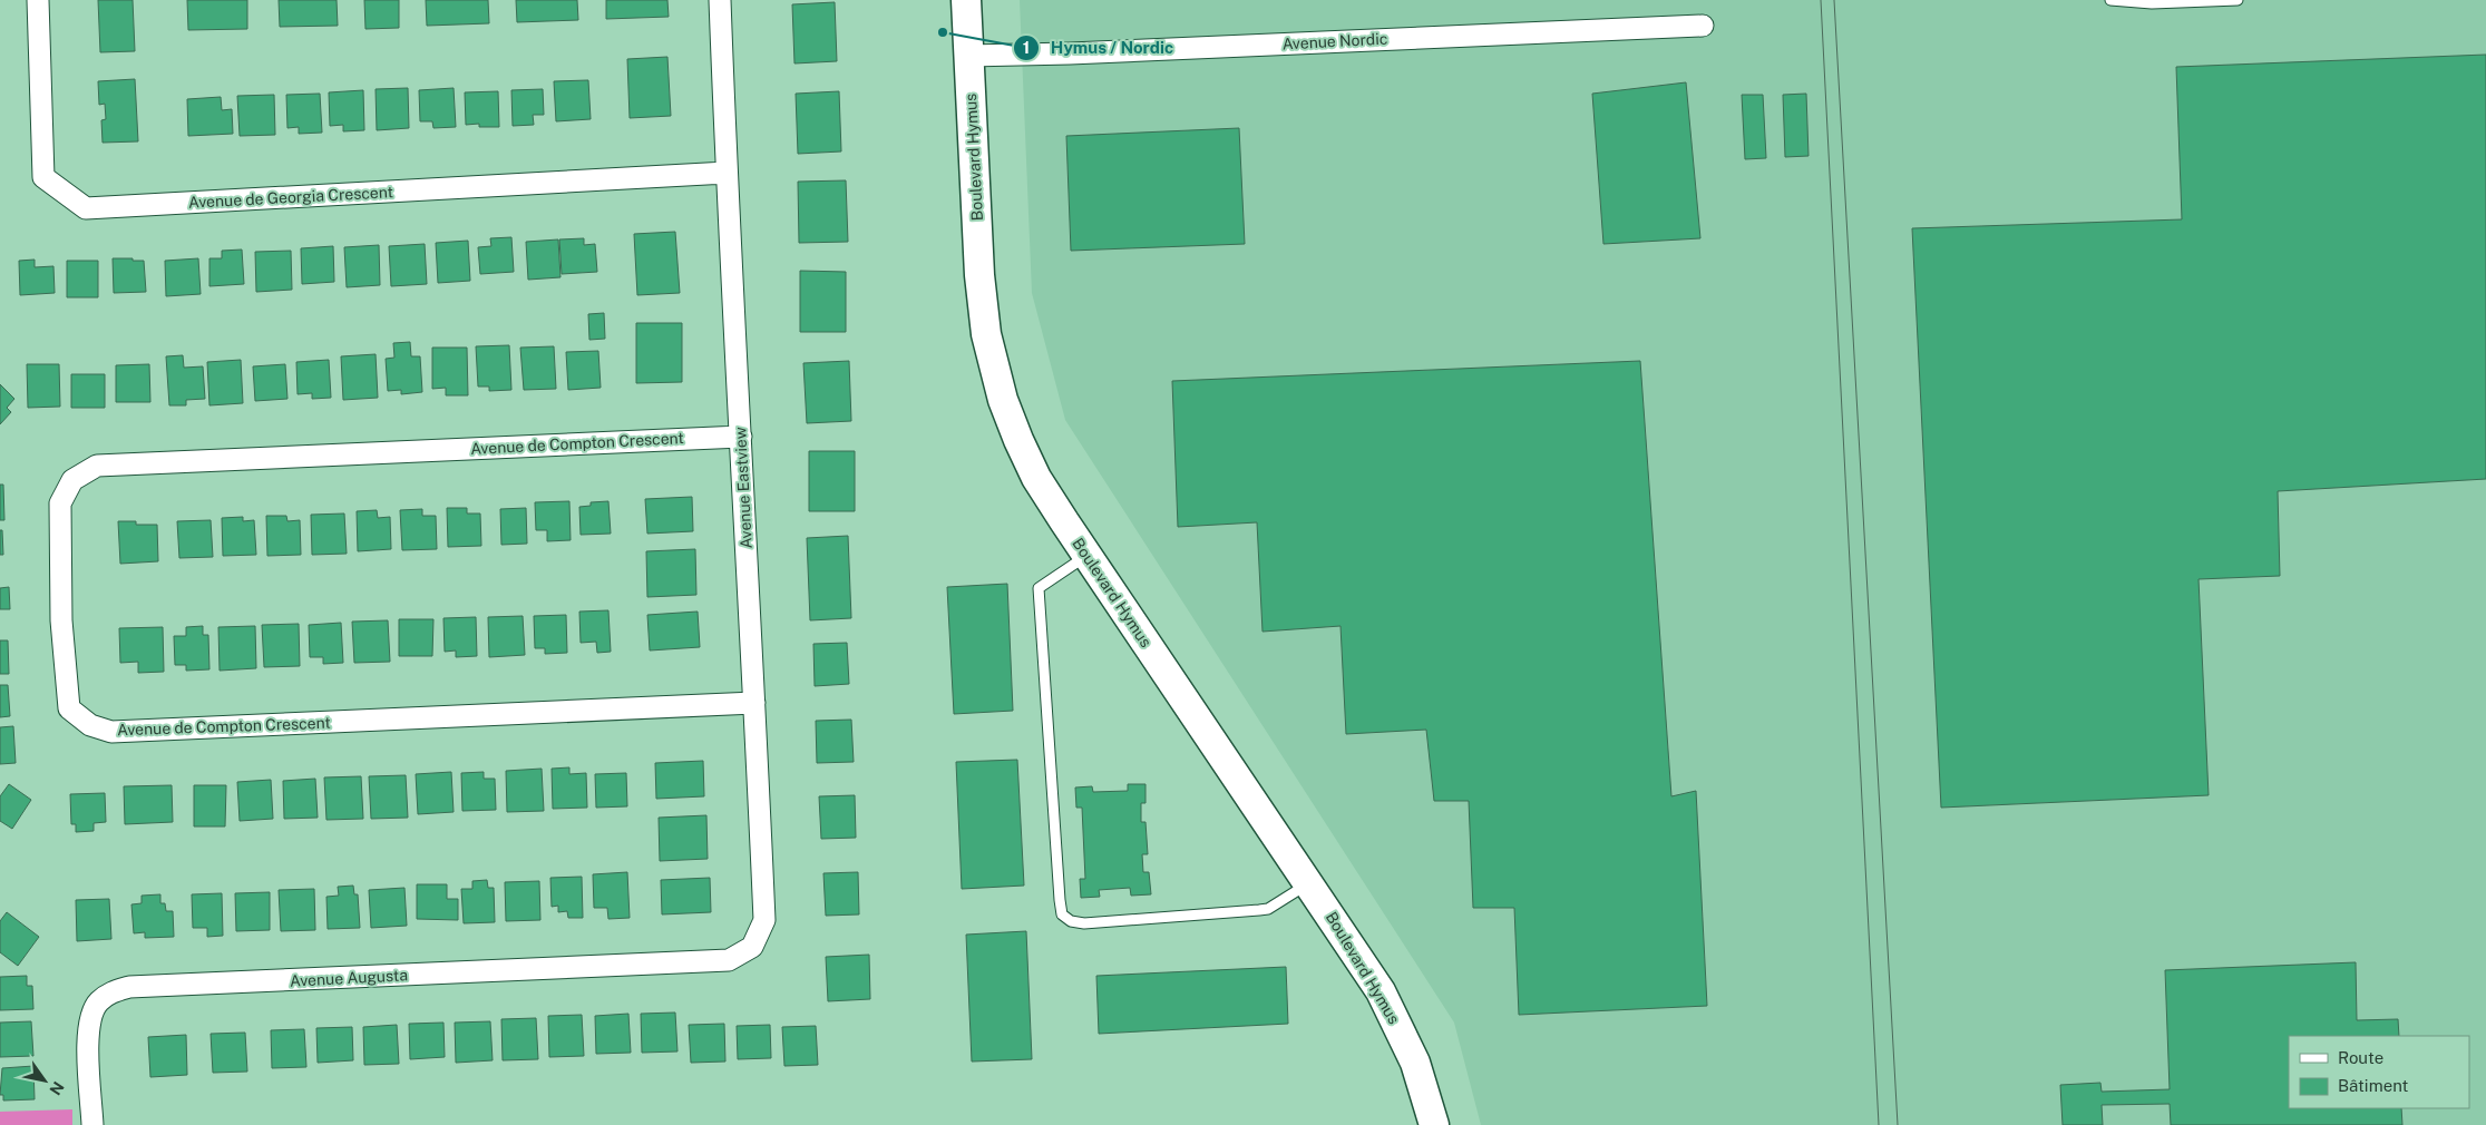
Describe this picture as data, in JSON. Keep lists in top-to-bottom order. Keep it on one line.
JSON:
{"streets":{"street":["Avenue Nordic","Boulevard Hymus","Avenue de Georgia Crescent","Avenue de Compton Crescent","Avenue Eastview","Avenue Augusta"]},"crossings":[["Avenue Nordic","Boulevard Hymus"],["Avenue de Georgia Crescent","Avenue Eastview"],["Avenue de Compton Crescent","Avenue Eastview"],["Avenue Eastview","Avenue Augusta"]],"places":["Hymus / Nordic"],"legend":["Route","Bâtiment"],"north":"bottom right"}
